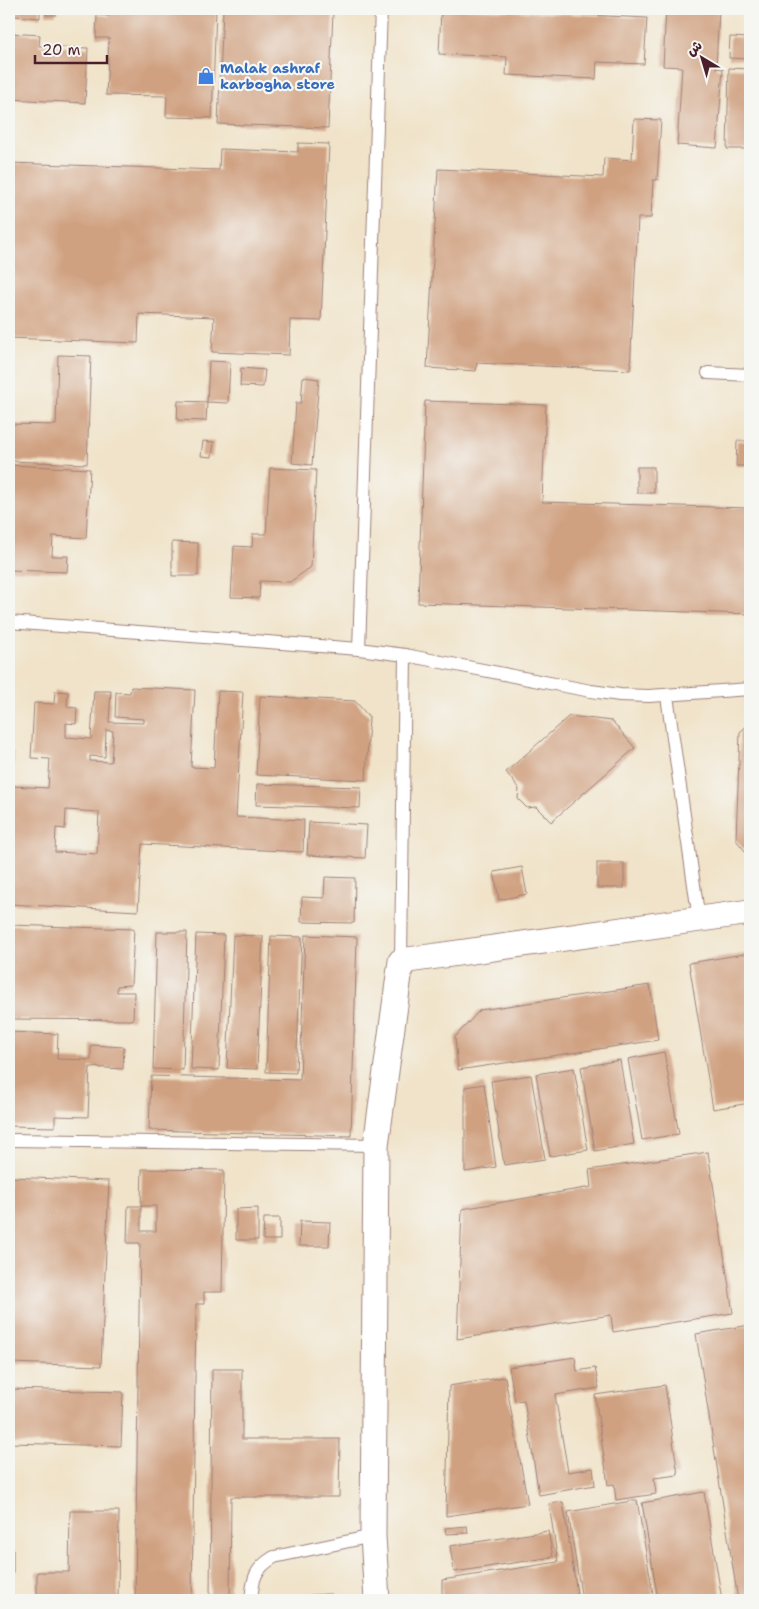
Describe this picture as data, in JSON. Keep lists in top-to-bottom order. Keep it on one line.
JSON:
{"places":{"shop":["Malak ashraf karbogha store"]},"scale_bar":"20 m","north":"top left"}
